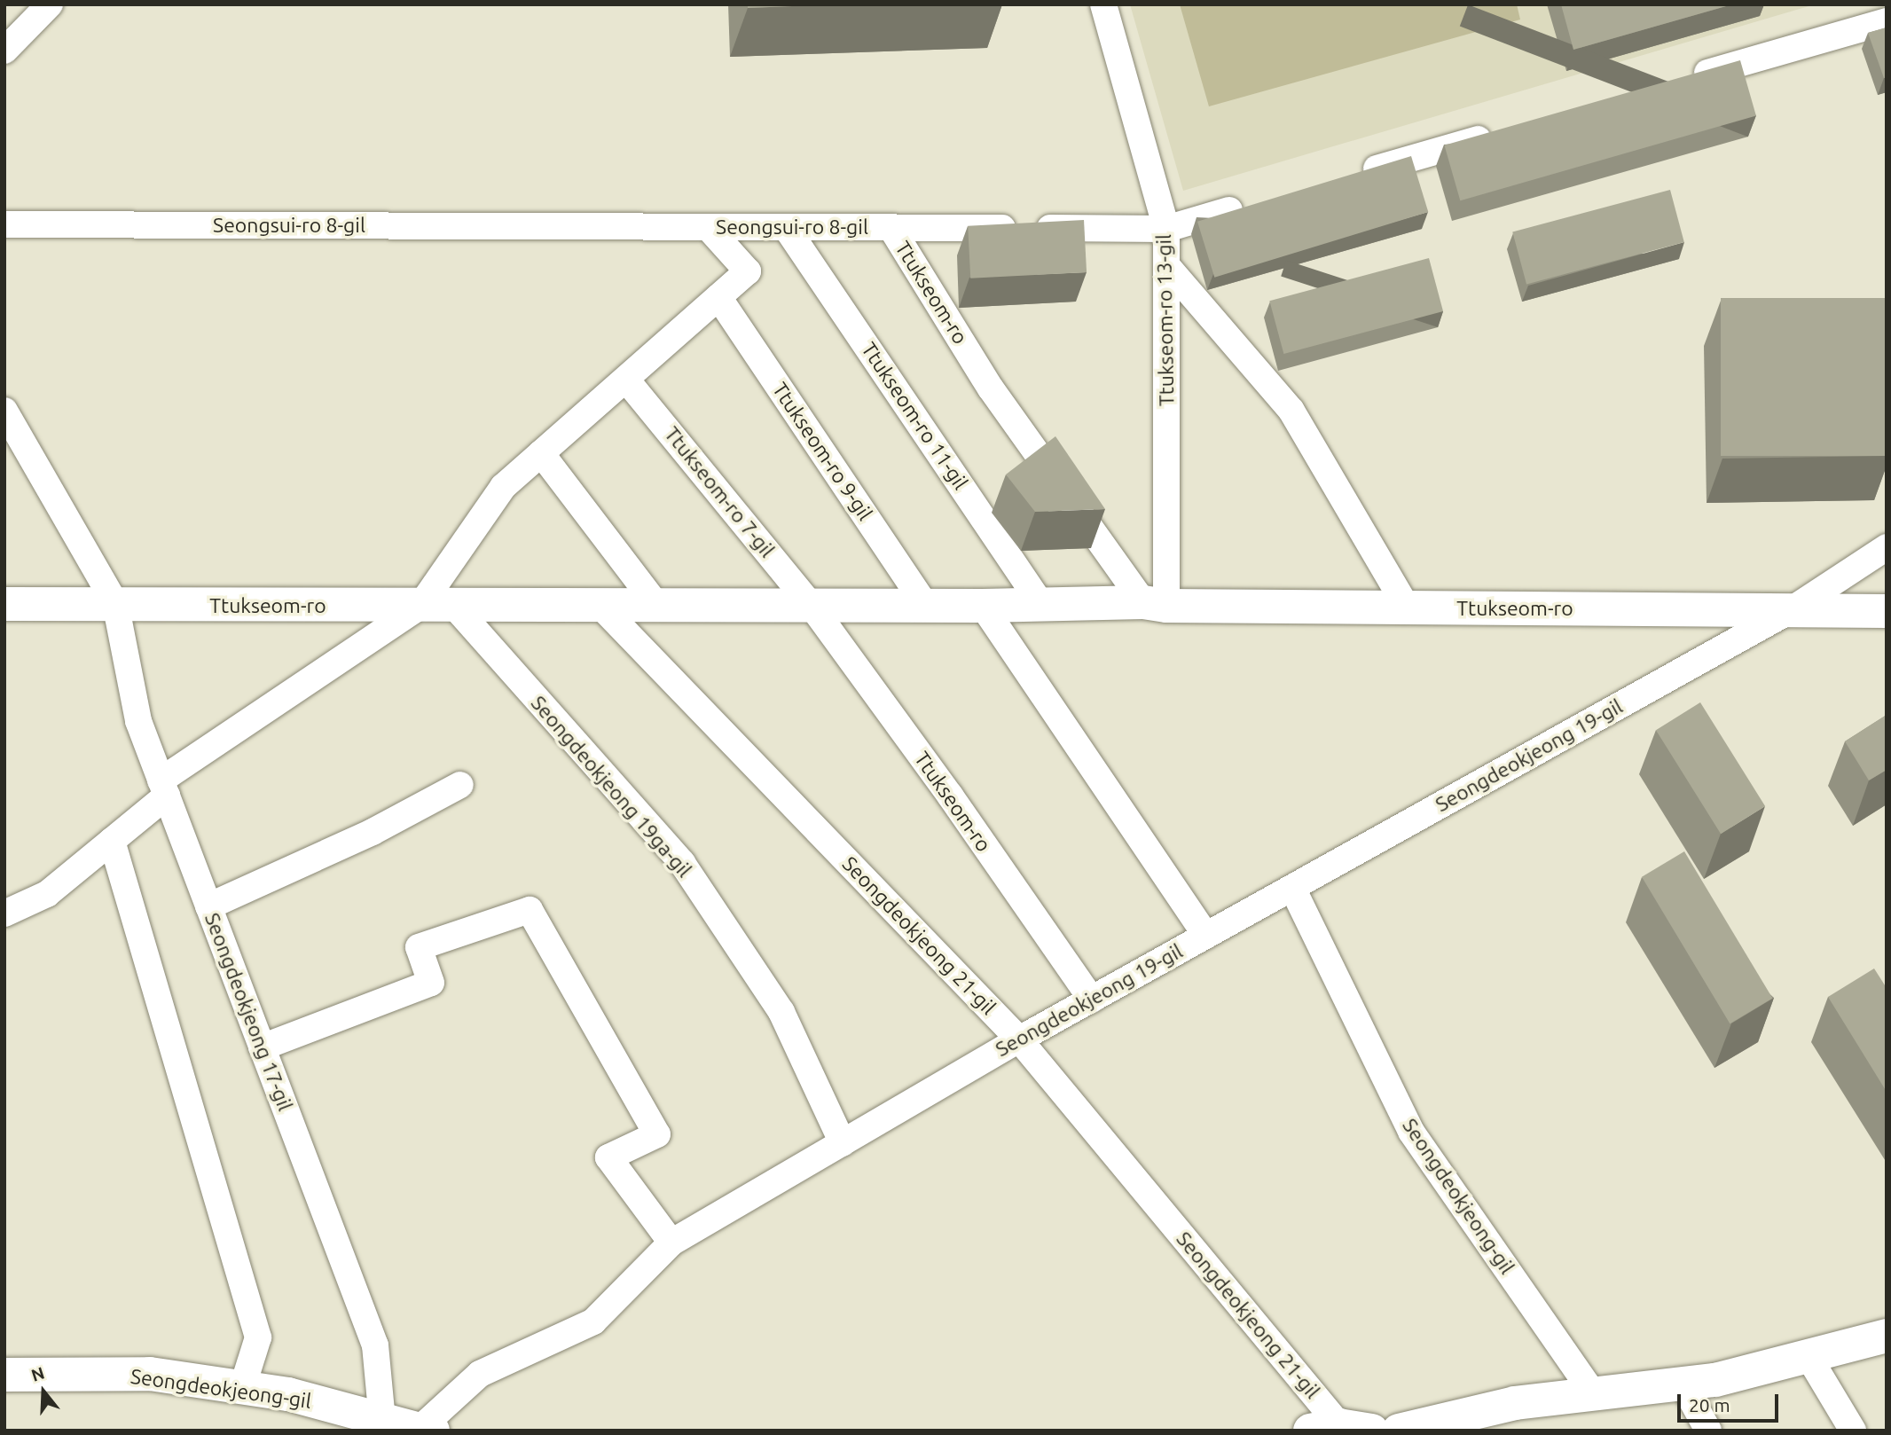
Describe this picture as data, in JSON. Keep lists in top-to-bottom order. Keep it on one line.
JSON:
{"streets":{"main road":["Ttukseom-ro","Seongdeokjeong-gil"],"street":["Seongsui-ro 8-gil","Ttukseom-ro 13-gil","Ttukseom-ro 11-gil","Ttukseom-ro 9-gil","Ttukseom-ro 7-gil","Seongdeokjeong 19-gil","Seongdeokjeong 19ga-gil","Seongdeokjeong 21-gil","Seongdeokjeong 17-gil"]},"crossings":[["Seongsui-ro 8-gil","Ttukseom-ro"],["Seongsui-ro 8-gil","Ttukseom-ro 13-gil"],["Seongsui-ro 8-gil","Ttukseom-ro 11-gil"],["Ttukseom-ro","Ttukseom-ro 13-gil"],["Ttukseom-ro","Ttukseom-ro 11-gil"],["Ttukseom-ro","Ttukseom-ro 9-gil"],["Ttukseom-ro","Ttukseom-ro 7-gil"],["Ttukseom-ro","Seongdeokjeong 19-gil"],["Ttukseom-ro","Seongdeokjeong 19ga-gil"],["Ttukseom-ro","Seongdeokjeong 21-gil"],["Ttukseom-ro","Seongdeokjeong 17-gil"],["Seongdeokjeong 19-gil","Seongdeokjeong 19ga-gil"],["Seongdeokjeong 19-gil","Seongdeokjeong 21-gil"],["Seongdeokjeong 19-gil","Seongdeokjeong-gil"],["Seongdeokjeong 17-gil","Seongdeokjeong-gil"]],"scale_bar":"20 m","north":"top"}
